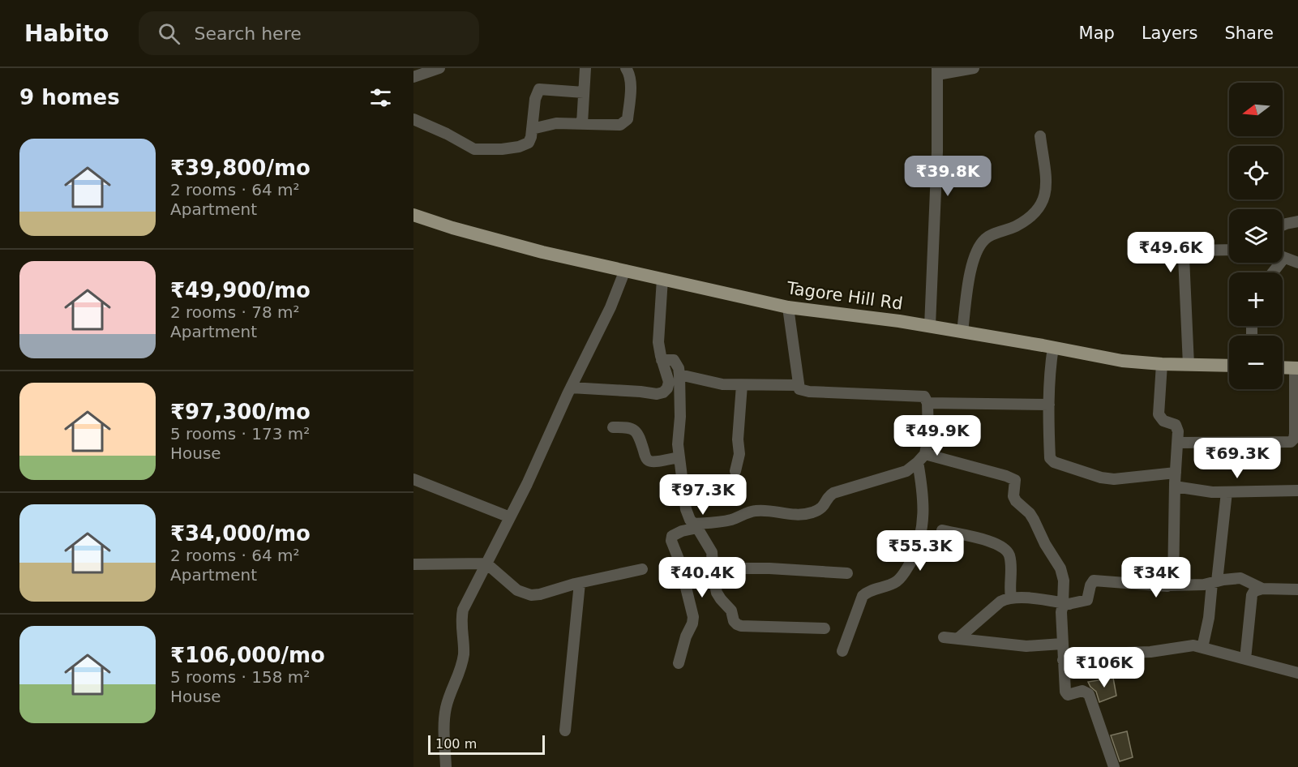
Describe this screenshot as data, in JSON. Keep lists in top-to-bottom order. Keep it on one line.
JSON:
{"streets":{"main road":["Tagore Hill Rd"]},"scale_bar":"100 m","north":"left","page":{"header":"Habito","search":"Search here","nav":["Map","Layers","Share"],"heading":"9 homes","map_buttons":["+","−"],"list":[{"name":"₹39,800/mo","note":"2 rooms · 64 m² · Apartment"},{"name":"₹49,900/mo","note":"2 rooms · 78 m² · Apartment"},{"name":"₹97,300/mo","note":"5 rooms · 173 m² · House"},{"name":"₹34,000/mo","note":"2 rooms · 64 m² · Apartment"},{"name":"₹106,000/mo","note":"5 rooms · 158 m² · House"}],"price":["₹39.8K","₹49.6K","₹49.9K","₹69.3K","₹97.3K","₹55.3K","₹40.4K","₹34K","₹106K"],"scale":"100 m"}}
